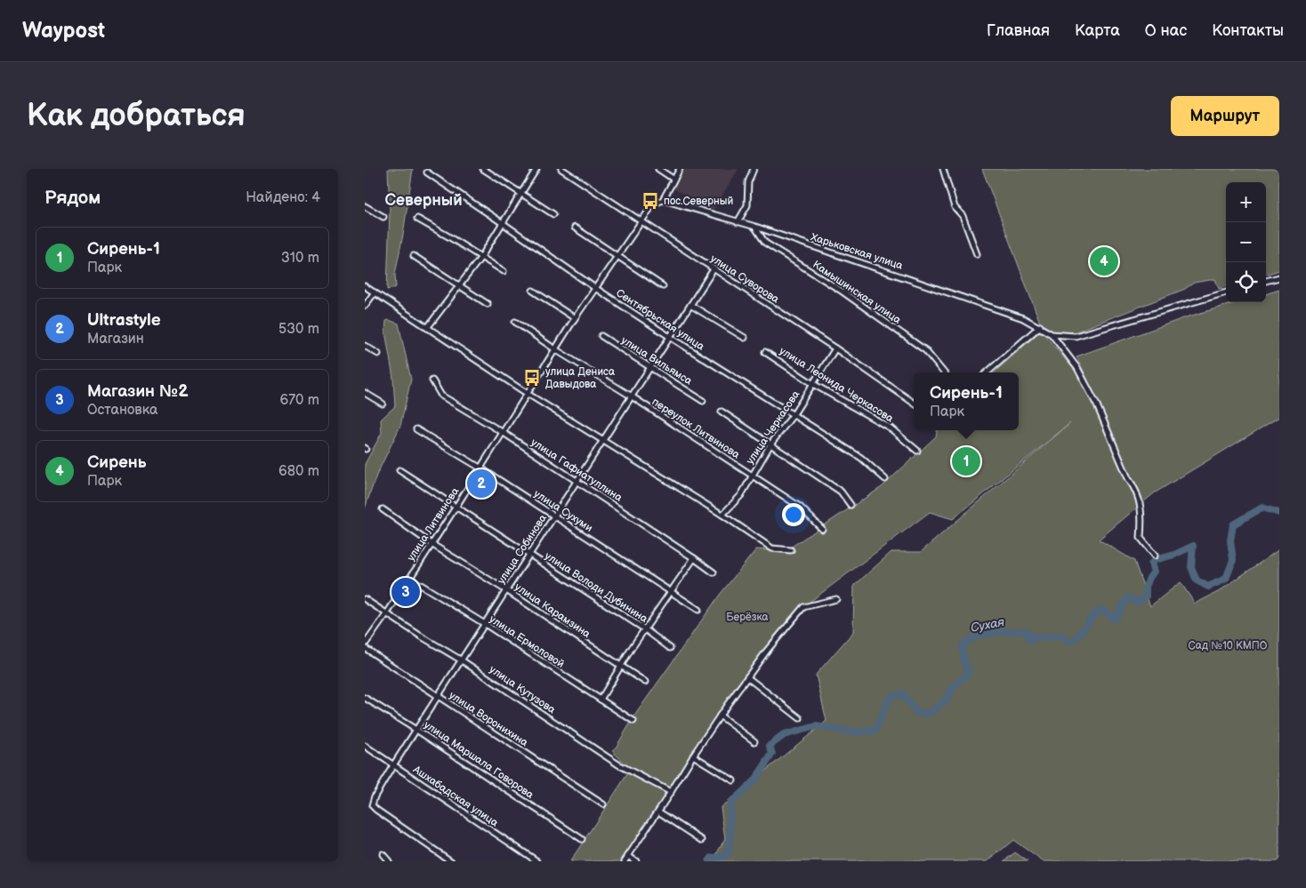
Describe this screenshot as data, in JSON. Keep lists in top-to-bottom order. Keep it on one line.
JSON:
{"streets":{"street":["Харьковская улица","улица Суворова","Камышинская улица","Сентябрьская улица","улица Вильямса","улица Леонида Черкасова","улица Черкасова","переулок Литвинова","улица Гафиатуллина","улица Сухуми","улица Литвинова","улица Собинова","улица Володи Дубинина","улица Карамзина","улица Ермоловой","улица Кутузова","улица Воронихина","улица Маршала Говорова","Ашхабадская улица"]},"crossings":[["Харьковская улица","Камышинская улица"],["Харьковская улица","улица Литвинова"],["улица Суворова","улица Черкасова"],["улица Суворова","улица Литвинова"],["улица Суворова","улица Собинова"],["Сентябрьская улица","улица Черкасова"],["Сентябрьская улица","улица Литвинова"],["Сентябрьская улица","улица Собинова"],["улица Вильямса","улица Собинова"],["улица Леонида Черкасова","улица Черкасова"],["улица Черкасова","переулок Литвинова"],["переулок Литвинова","улица Литвинова"],["переулок Литвинова","улица Собинова"],["улица Гафиатуллина","улица Литвинова"],["улица Гафиатуллина","улица Собинова"],["улица Сухуми","улица Литвинова"],["улица Сухуми","улица Собинова"],["улица Литвинова","улица Володи Дубинина"],["улица Литвинова","улица Карамзина"],["улица Литвинова","улица Ермоловой"],["улица Литвинова","улица Кутузова"],["улица Собинова","улица Володи Дубинина"],["улица Собинова","улица Карамзина"],["улица Собинова","улица Ермоловой"],["улица Собинова","улица Кутузова"],["улица Собинова","улица Воронихина"],["улица Собинова","улица Маршала Говорова"],["улица Собинова","Ашхабадская улица"]],"districts":["Северный"],"water":["Сухая"],"parks":["Берёзка","Сад №10 КМПО"],"places":{"bus stop":["пос.Северный","улица Дениса Давыдова"]},"page":{"header":"Waypost","nav":["Главная","Карта","О нас","Контакты"],"buttons":"Маршрут","title":"Как добраться","heading":["Рядом","Найдено: 4"],"map_buttons":["+","−"],"list":[{"mark":"1","name":"Сирень-1","note":"Парк","value":"310 m"},{"mark":"2","name":"Ultrastyle","note":"Магазин","value":"530 m"},{"mark":"3","name":"Магазин №2","note":"Остановка","value":"670 m"},{"mark":"4","name":"Сирень","note":"Парк","value":"680 m"}],"pins":["4","1","2","3"],"popup":["Сирень-1","Парк"]}}
